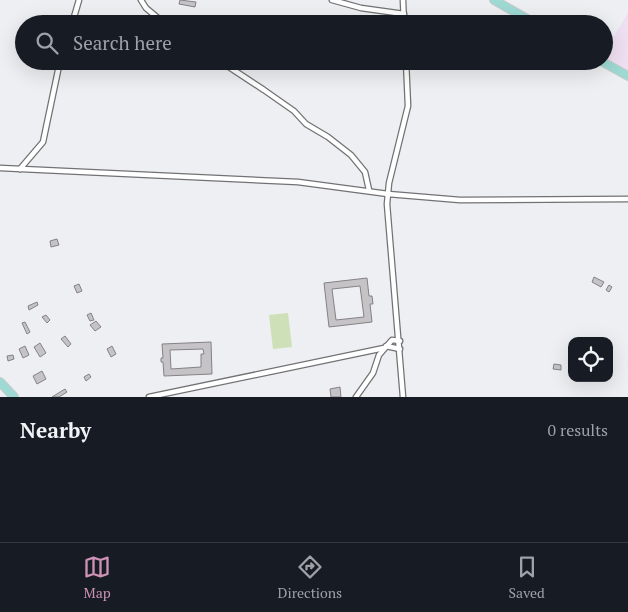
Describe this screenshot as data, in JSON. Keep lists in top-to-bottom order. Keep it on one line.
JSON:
{"page":{"search":"Search here","heading":["Nearby","0 results"],"nav":["Map","Directions","Saved"]}}
